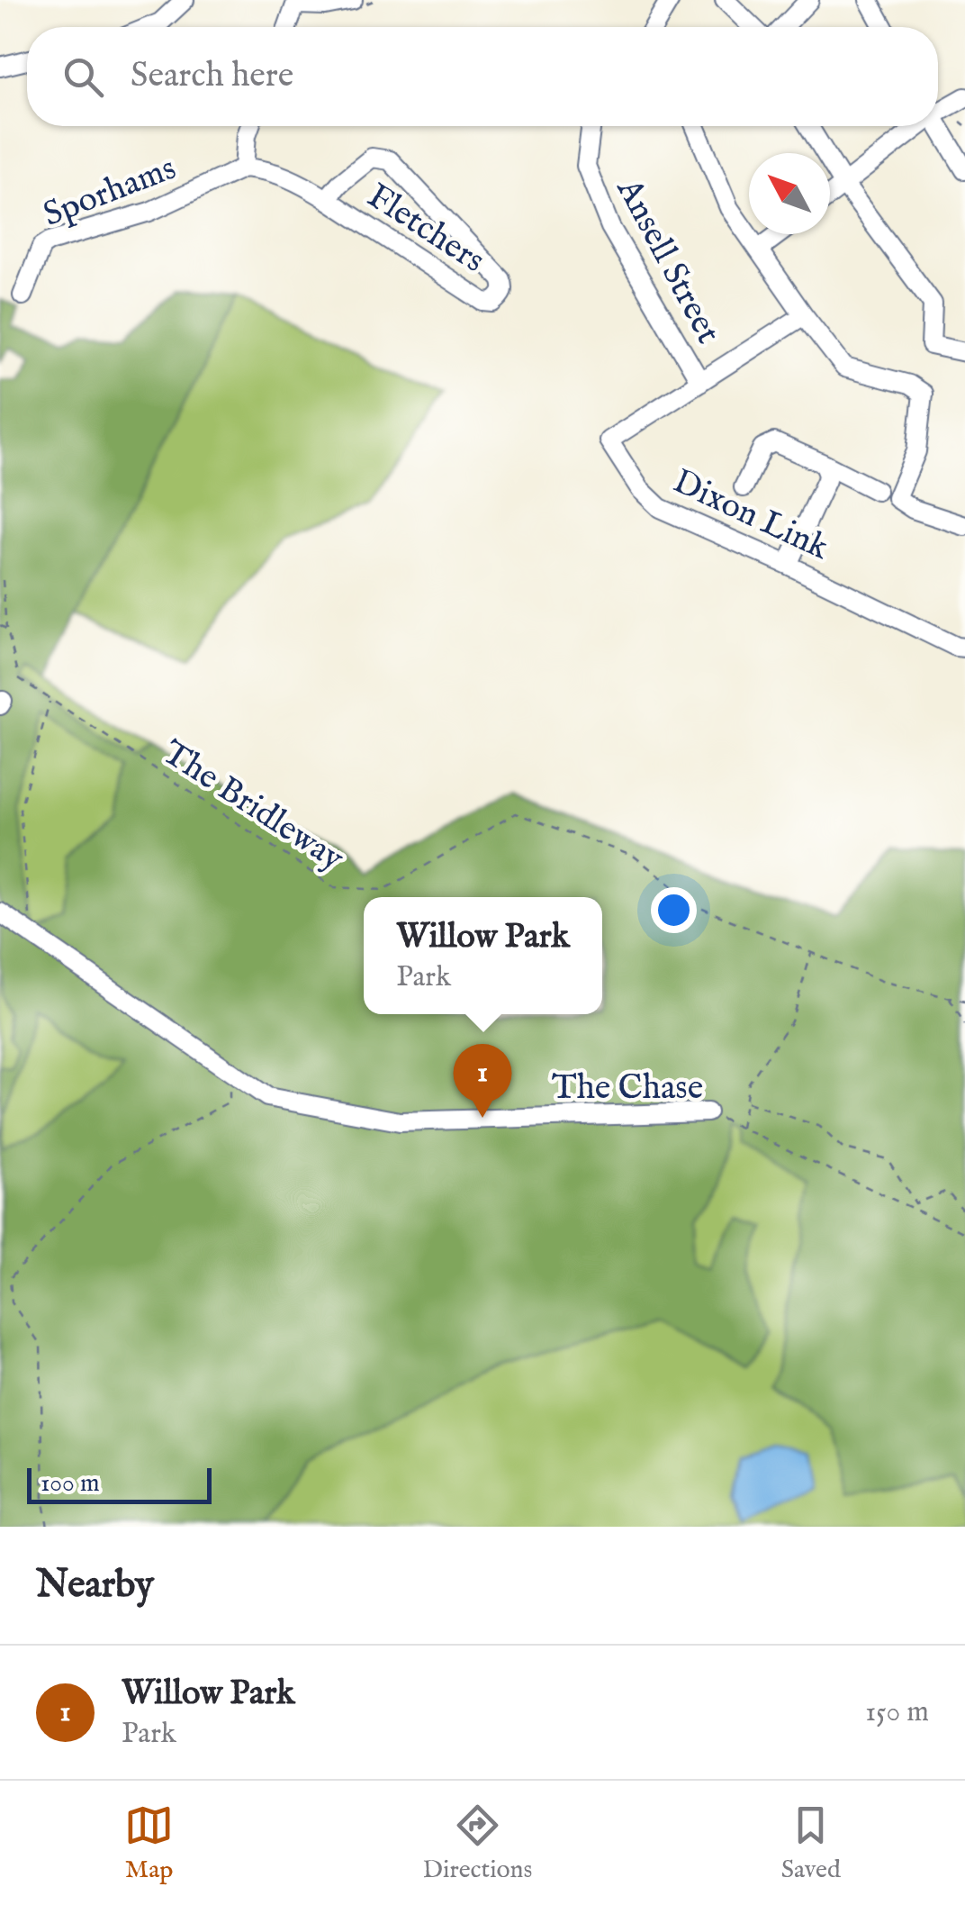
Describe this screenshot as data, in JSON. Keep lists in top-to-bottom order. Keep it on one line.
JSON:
{"streets":{"street":["Sporhams","Fletchers","Ansell Street","Dixon Link","The Chase"],"path":["The Bridleway"]},"crossings":[["Sporhams","Fletchers"],["Ansell Street","Dixon Link"]],"scale_bar":"100 m","north":"top left","page":{"search":"Search here","popup":["Willow Park","Park"],"pins":"1","scale":"100 m","heading":"Nearby","list":[{"mark":"1","name":"Willow Park","note":"Park","value":"150 m"}],"nav":["Map","Directions","Saved"]}}
